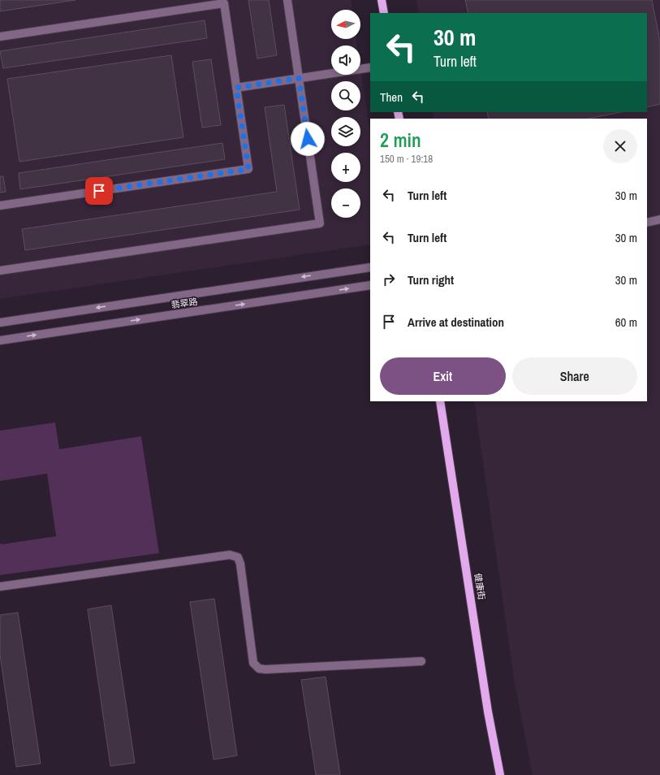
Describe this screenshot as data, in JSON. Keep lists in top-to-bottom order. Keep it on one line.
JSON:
{"streets":{"main road":["健康街"],"street":["翡翠路"]},"north":"left","page":{"map_buttons":["+","−"],"turn":["30 m","Turn left"],"then":"Then","heading":["2 min","150 m · 19:18"],"list":[{"name":"Turn left","value":"30 m"},{"name":"Turn left","value":"30 m"},{"name":"Turn right","value":"30 m"},{"name":"Arrive at destination","value":"60 m"}],"buttons":["Exit","Share"]}}
